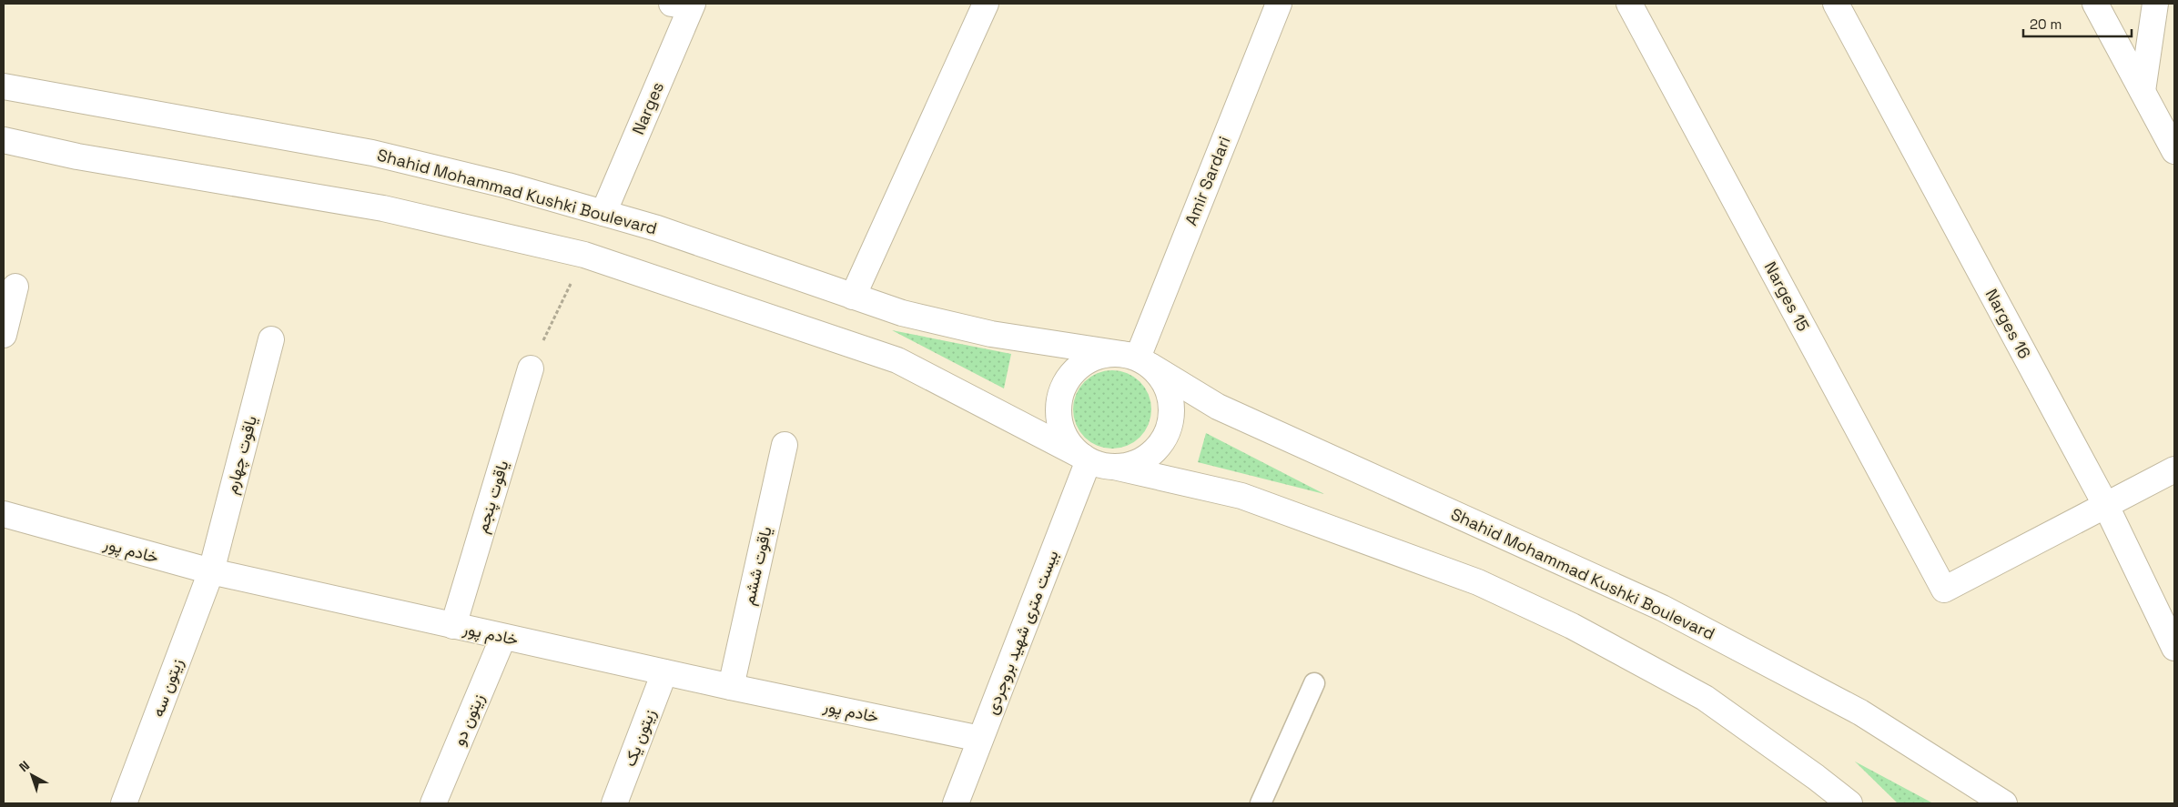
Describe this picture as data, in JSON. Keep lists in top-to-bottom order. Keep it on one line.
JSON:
{"streets":{"street":["Narges","Amir Sardari","Shahid Mohammad Kushki Boulevard","Narges 15","Narges 16","یاقوت چهارم","یاقوت پنجم","خادم پور","یاقوت ششم","بیست متری شهید بروجردی","زیتون سه","زیتون دو","زیتون یک"]},"crossings":[["Narges","Shahid Mohammad Kushki Boulevard"],["Amir Sardari","Shahid Mohammad Kushki Boulevard"],["Amir Sardari","بیست متری شهید بروجردی"],["Shahid Mohammad Kushki Boulevard","بیست متری شهید بروجردی"],["Narges 15","Narges 16"],["یاقوت چهارم","خادم پور"],["یاقوت چهارم","زیتون سه"],["یاقوت پنجم","خادم پور"],["خادم پور","یاقوت ششم"],["خادم پور","بیست متری شهید بروجردی"],["خادم پور","زیتون سه"],["خادم پور","زیتون دو"],["خادم پور","زیتون یک"]],"scale_bar":"20 m","north":"top left"}
